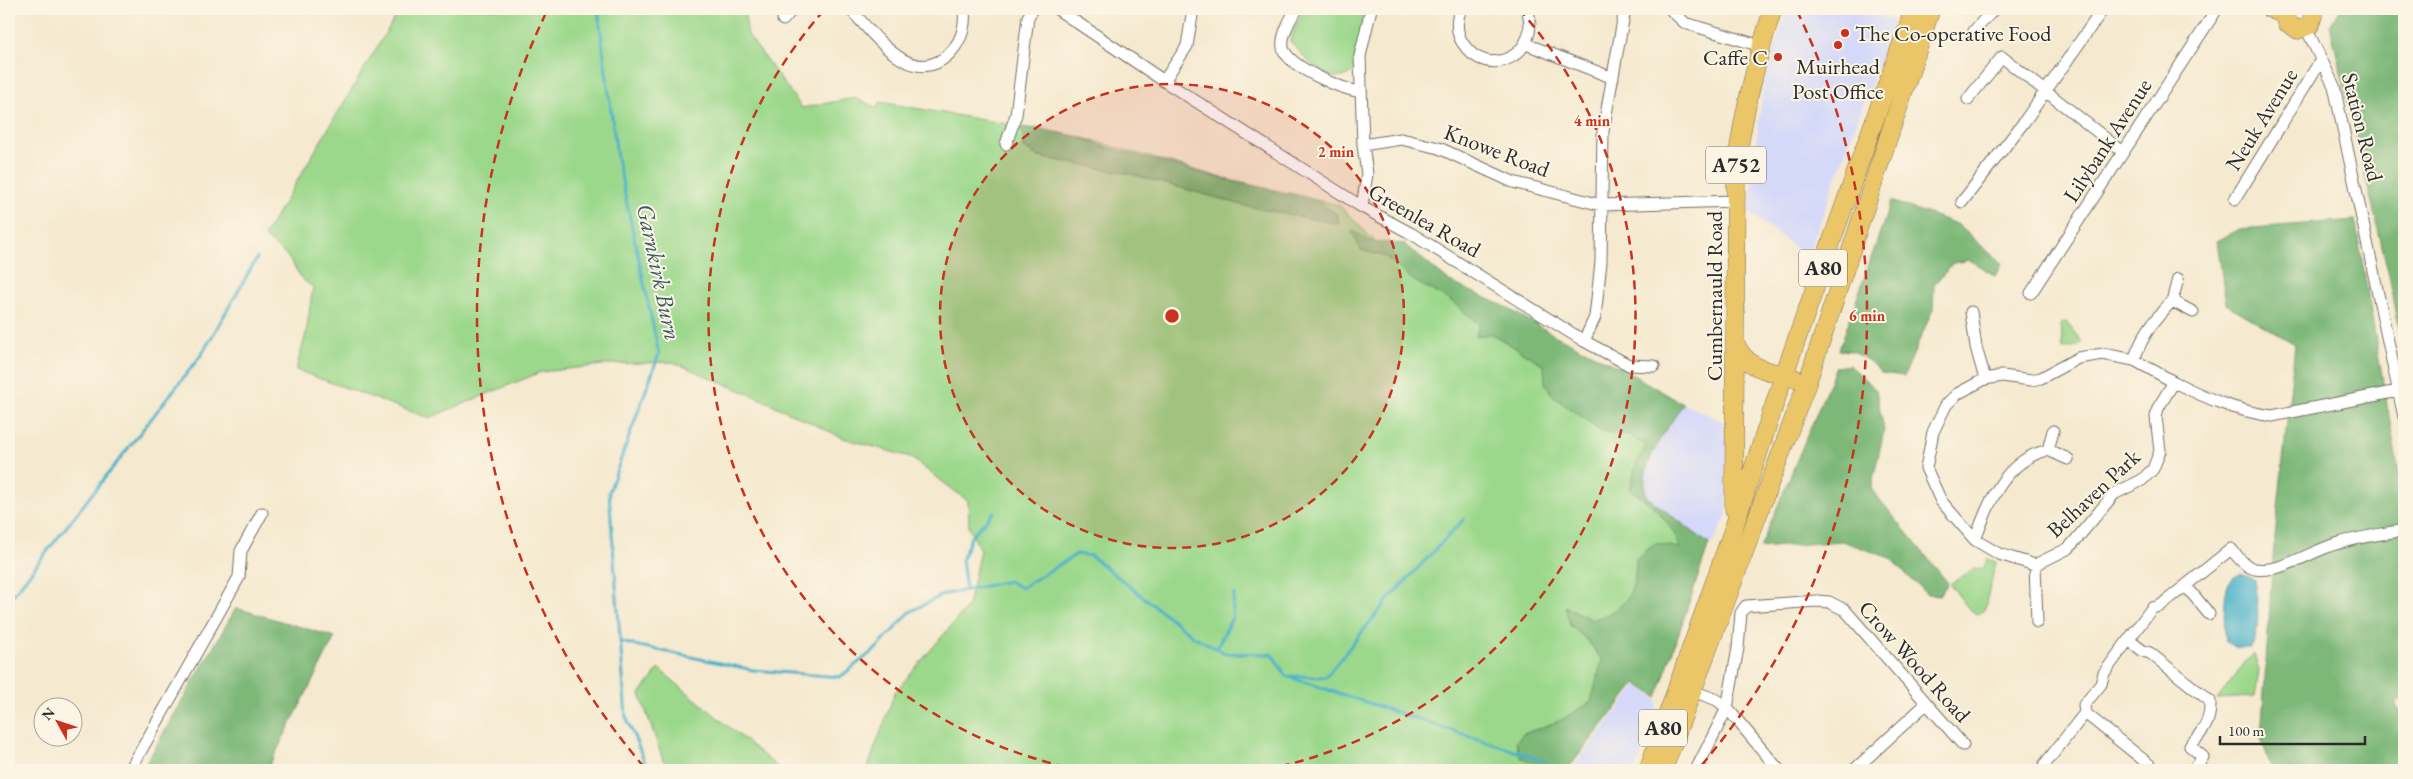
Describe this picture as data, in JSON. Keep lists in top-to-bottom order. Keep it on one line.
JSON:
{"streets":{"main road":["A752","A80","Cumbernauld Road"],"street":["Neuk Avenue","Station Road","Lilybank Avenue","Knowe Road","Greenlea Road","Belhaven Park","Crow Wood Road"]},"crossings":[["Neuk Avenue","Station Road"],["Station Road","Belhaven Park"],["Knowe Road","Cumbernauld Road"],["A80","Cumbernauld Road"]],"water":["Garnkirk Burn"],"places":["The Co-operative Food","Muirhead Post Office","Caffe C"],"scale_bar":"100 m","north":"top left","rings":["4 min","2 min","6 min"]}
